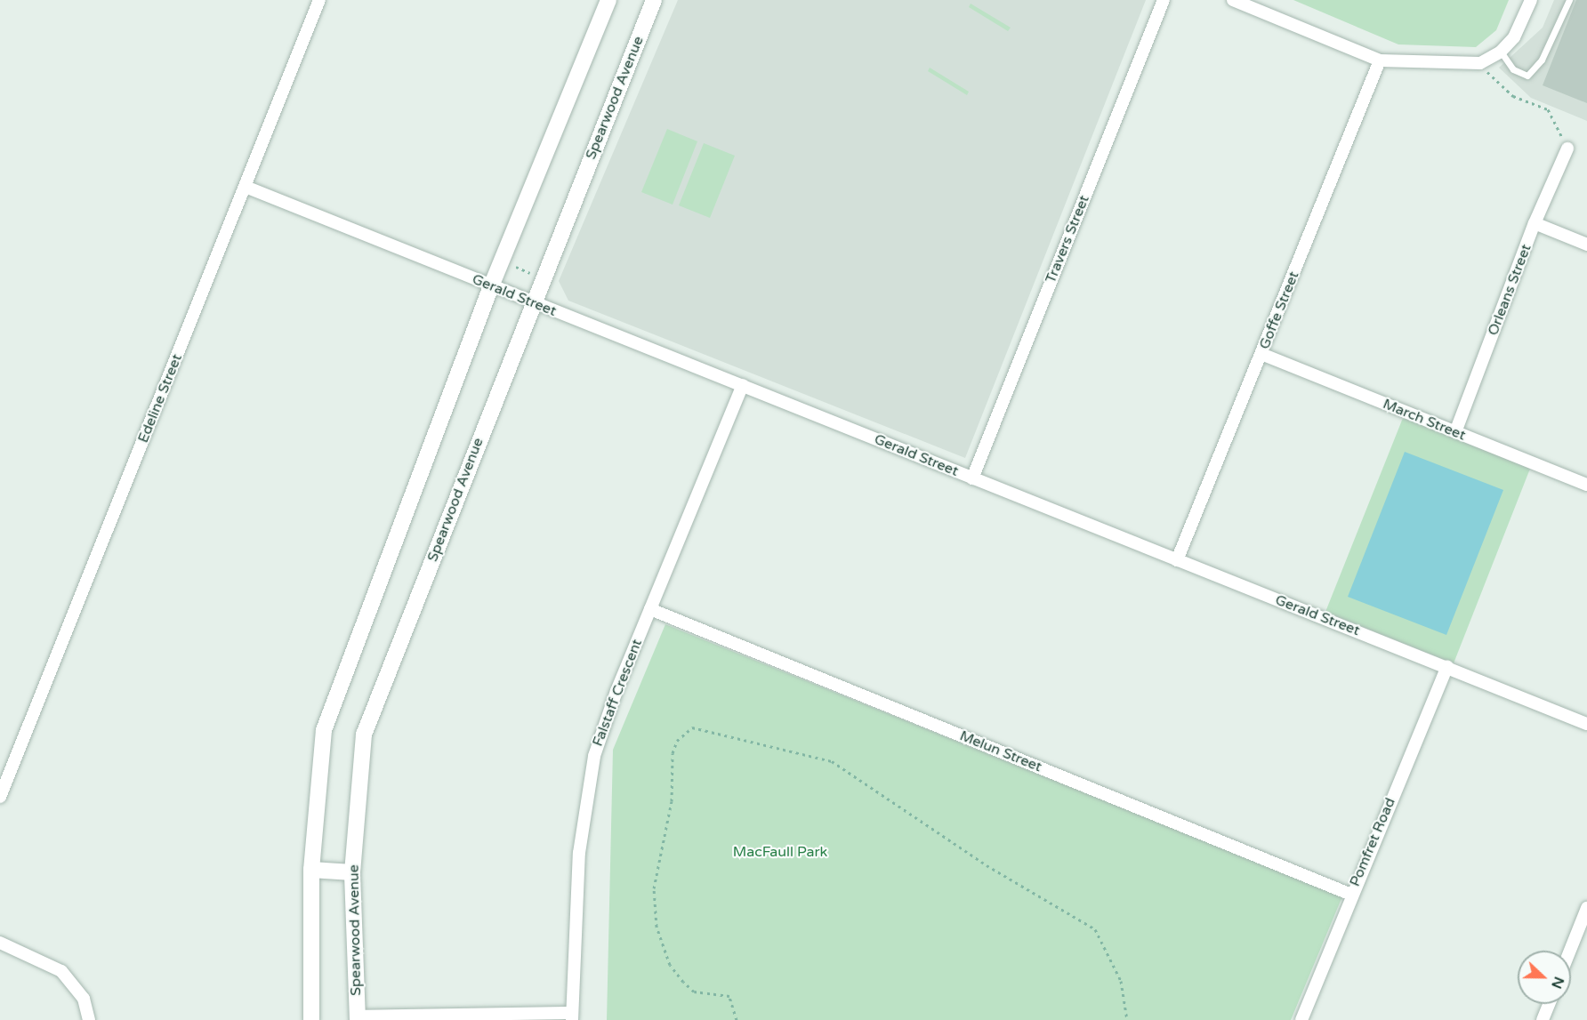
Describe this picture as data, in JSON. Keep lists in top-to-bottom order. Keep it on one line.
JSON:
{"streets":{"main road":["Spearwood Avenue"],"street":["Travers Street","Orleans Street","Gerald Street","Goffe Street","Edeline Street","March Street","Falstaff Crescent","Melun Street","Pomfret Road"]},"crossings":[["Spearwood Avenue","Gerald Street"],["Travers Street","Gerald Street"],["Orleans Street","March Street"],["Gerald Street","Goffe Street"],["Gerald Street","Edeline Street"],["Gerald Street","Falstaff Crescent"],["Gerald Street","Pomfret Road"],["Goffe Street","March Street"],["Falstaff Crescent","Melun Street"],["Melun Street","Pomfret Road"]],"parks":["MacFaull Park"],"north":"right"}
